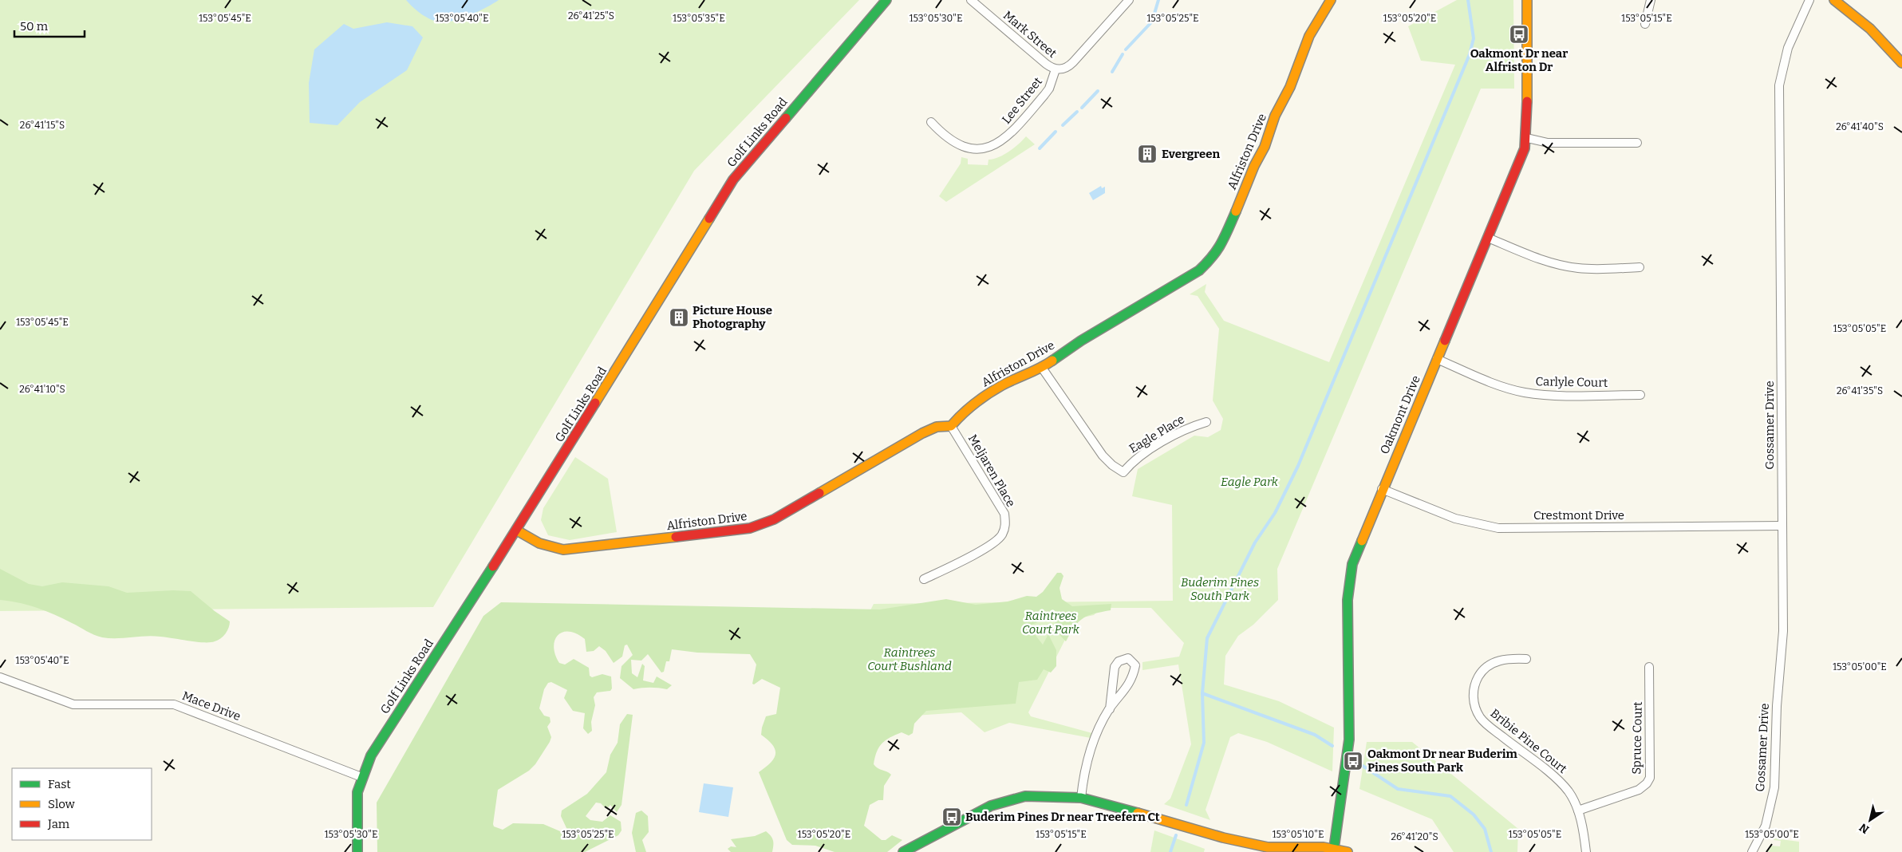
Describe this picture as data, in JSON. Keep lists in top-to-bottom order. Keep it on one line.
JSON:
{"streets":{"street":["Mark Street","Lee Street","Golf Links Road","Alfriston Drive","Carlyle Court","Oakmont Drive","Gossamer Drive","Eagle Place","Meljaren Place","Crestmont Drive","Mace Drive","Spruce Court","Bribie Pine Court"]},"crossings":[["Mark Street","Lee Street"],["Golf Links Road","Alfriston Drive"],["Golf Links Road","Mace Drive"],["Alfriston Drive","Eagle Place"],["Alfriston Drive","Meljaren Place"],["Carlyle Court","Oakmont Drive"],["Oakmont Drive","Crestmont Drive"],["Gossamer Drive","Crestmont Drive"],["Spruce Court","Bribie Pine Court"]],"parks":["Eagle Park","Buderim Pines South Park","Raintrees Court Park","Raintrees Court Bushland"],"places":{"bus stop":["Oakmont Dr near Alfriston Dr","Oakmont Dr near Buderim Pines South Park","Buderim Pines Dr near Treefern Ct"],"building":["Evergreen","Picture House Photography"]},"legend":["Fast","Slow","Jam"],"scale_bar":"50 m","north":"bottom left","coordinates":["26°41'25\"S","153°05'45\"E","153°05'40\"E","153°05'35\"E","153°05'30\"E","153°05'25\"E","153°05'20\"E","153°05'15\"E","26°41'15\"S","26°41'40\"S","153°05'05\"E","26°41'10\"S","26°41'35\"S","153°05'00\"E","153°05'10\"E","26°41'20\"S"]}
